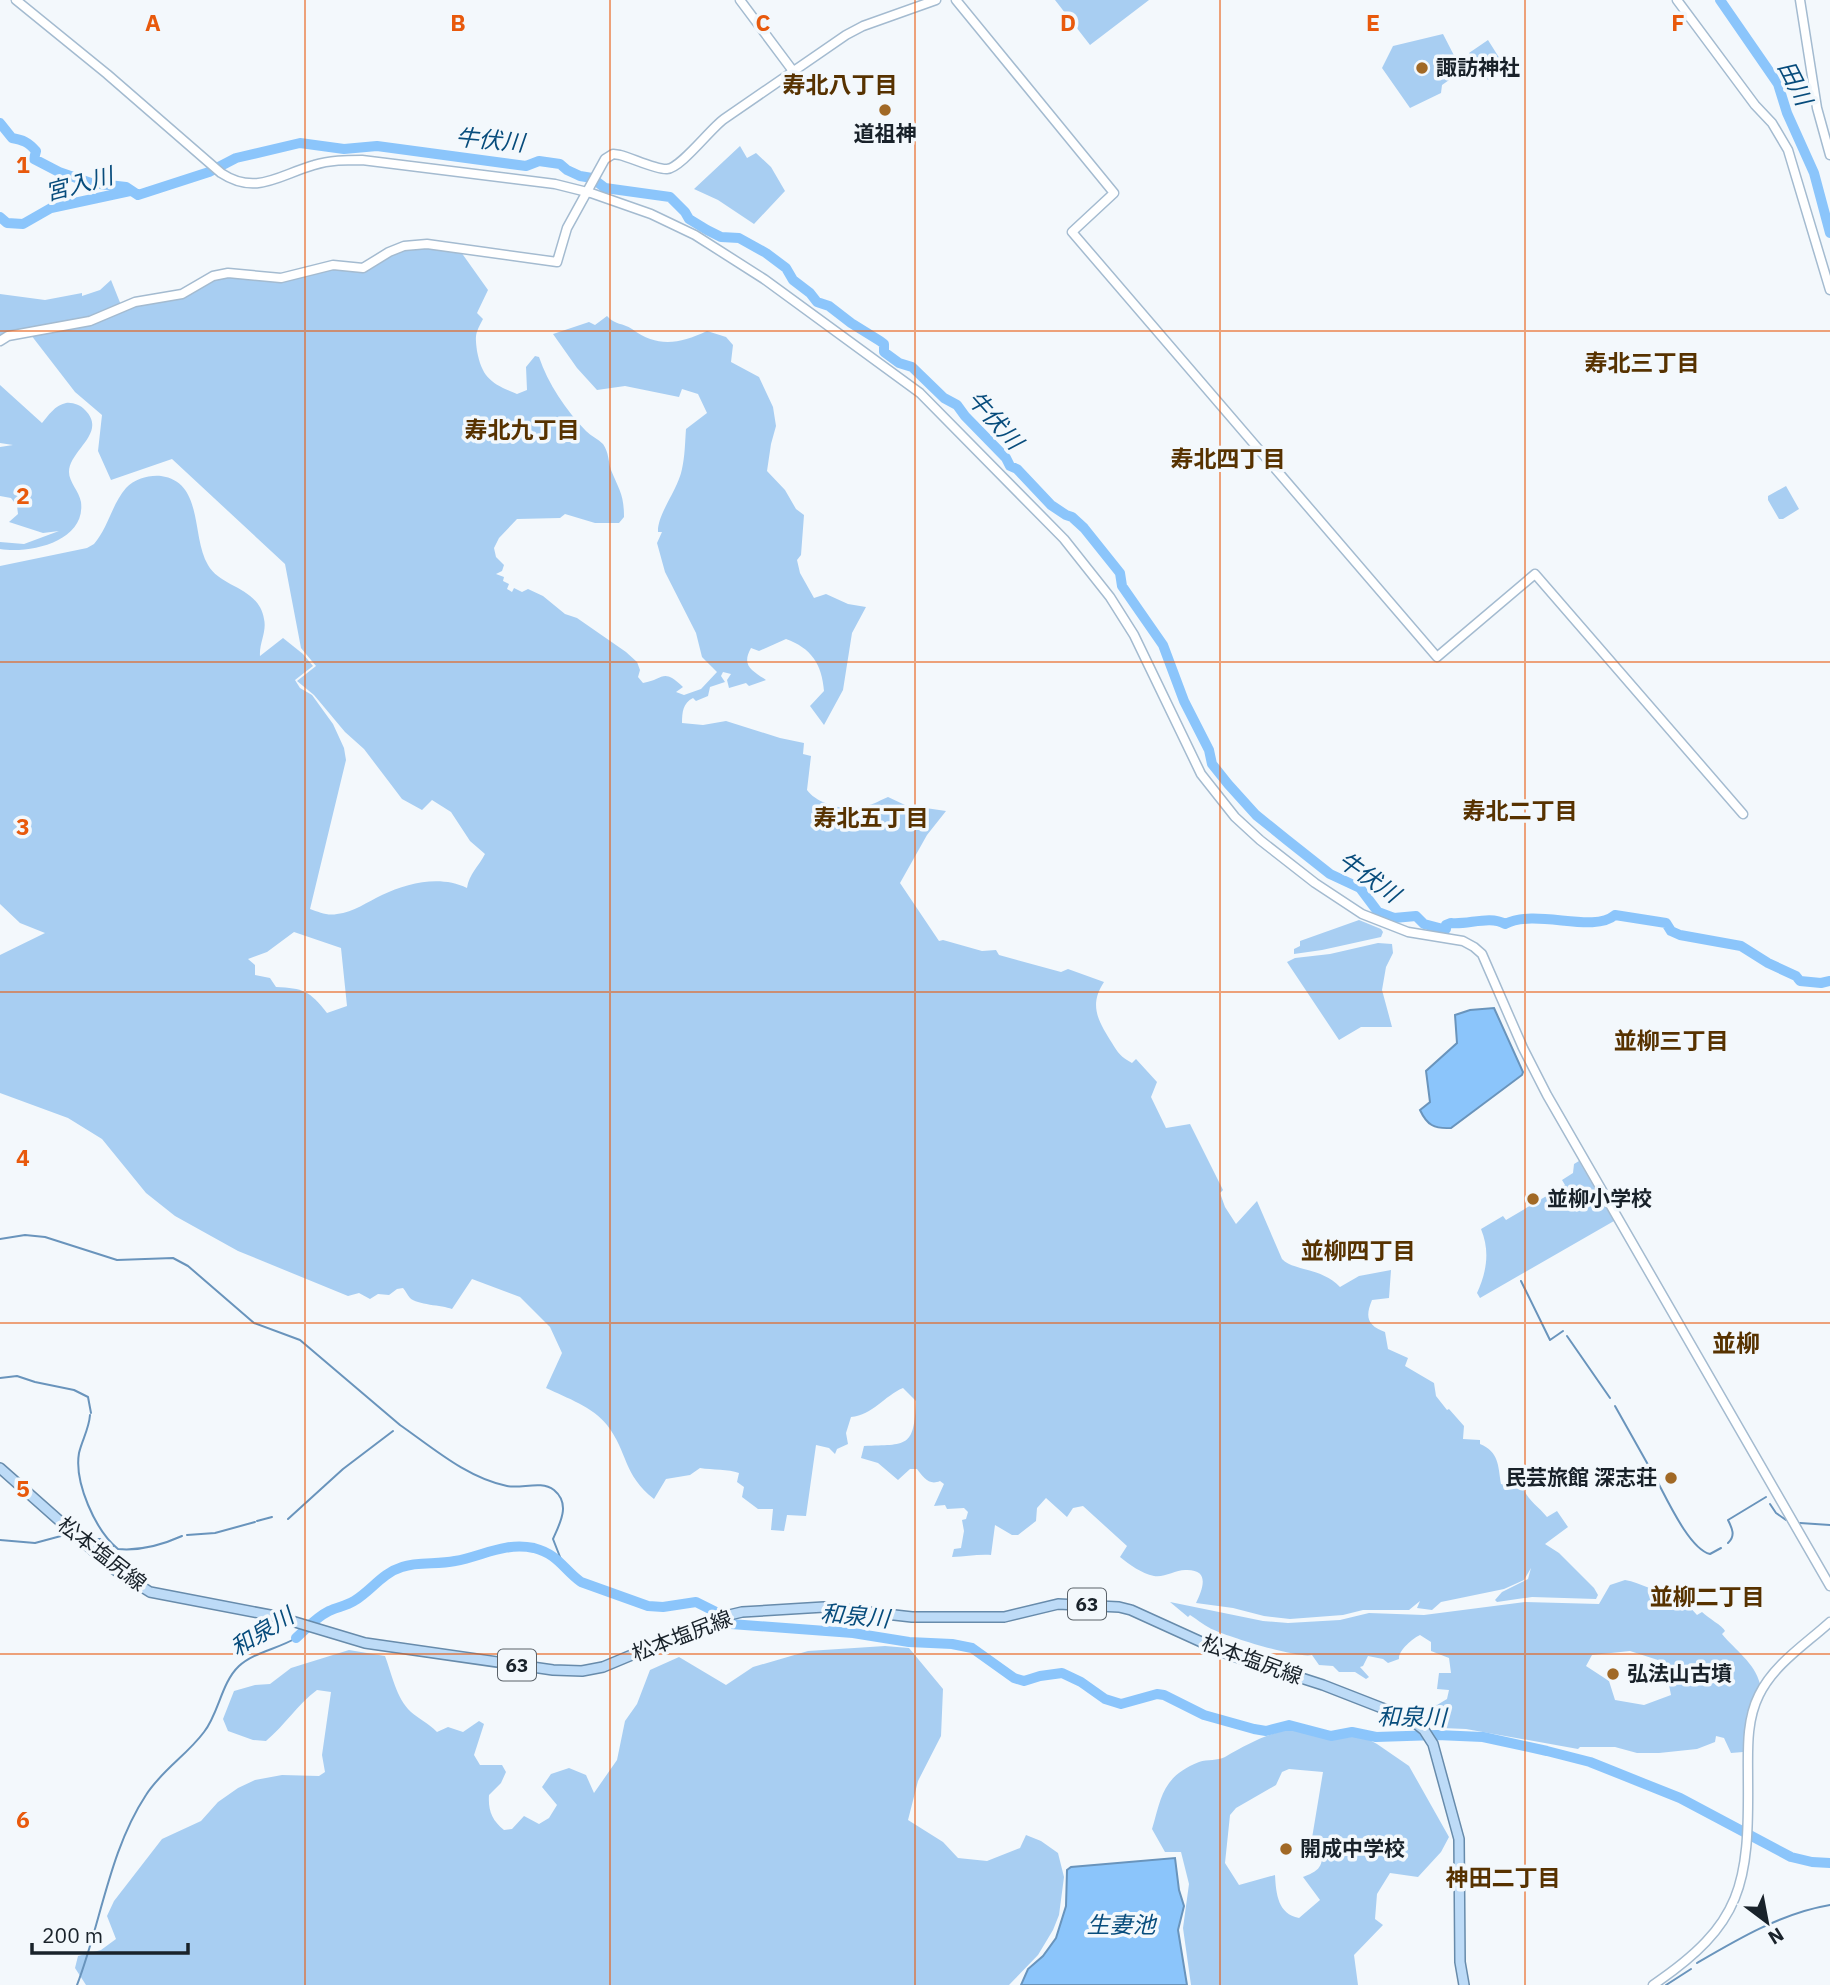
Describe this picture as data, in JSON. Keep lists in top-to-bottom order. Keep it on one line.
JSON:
{"streets":{"main road":["松本塩尻線","63"]},"districts":["寿北八丁目","寿北三丁目","寿北九丁目","寿北四丁目","寿北二丁目","寿北五丁目","並柳三丁目","並柳四丁目","並柳","並柳二丁目","神田二丁目"],"water":["田川","牛伏川","宮入川","和泉川","生妻池"],"places":["諏訪神社","道祖神","並柳小学校","民芸旅館 深志荘","弘法山古墳","開成中学校"],"scale_bar":"200 m","north":"bottom right","grid":{"columns":["A","B","C","D","E","F"],"rows":["1","2","3","4","5","6"]}}
